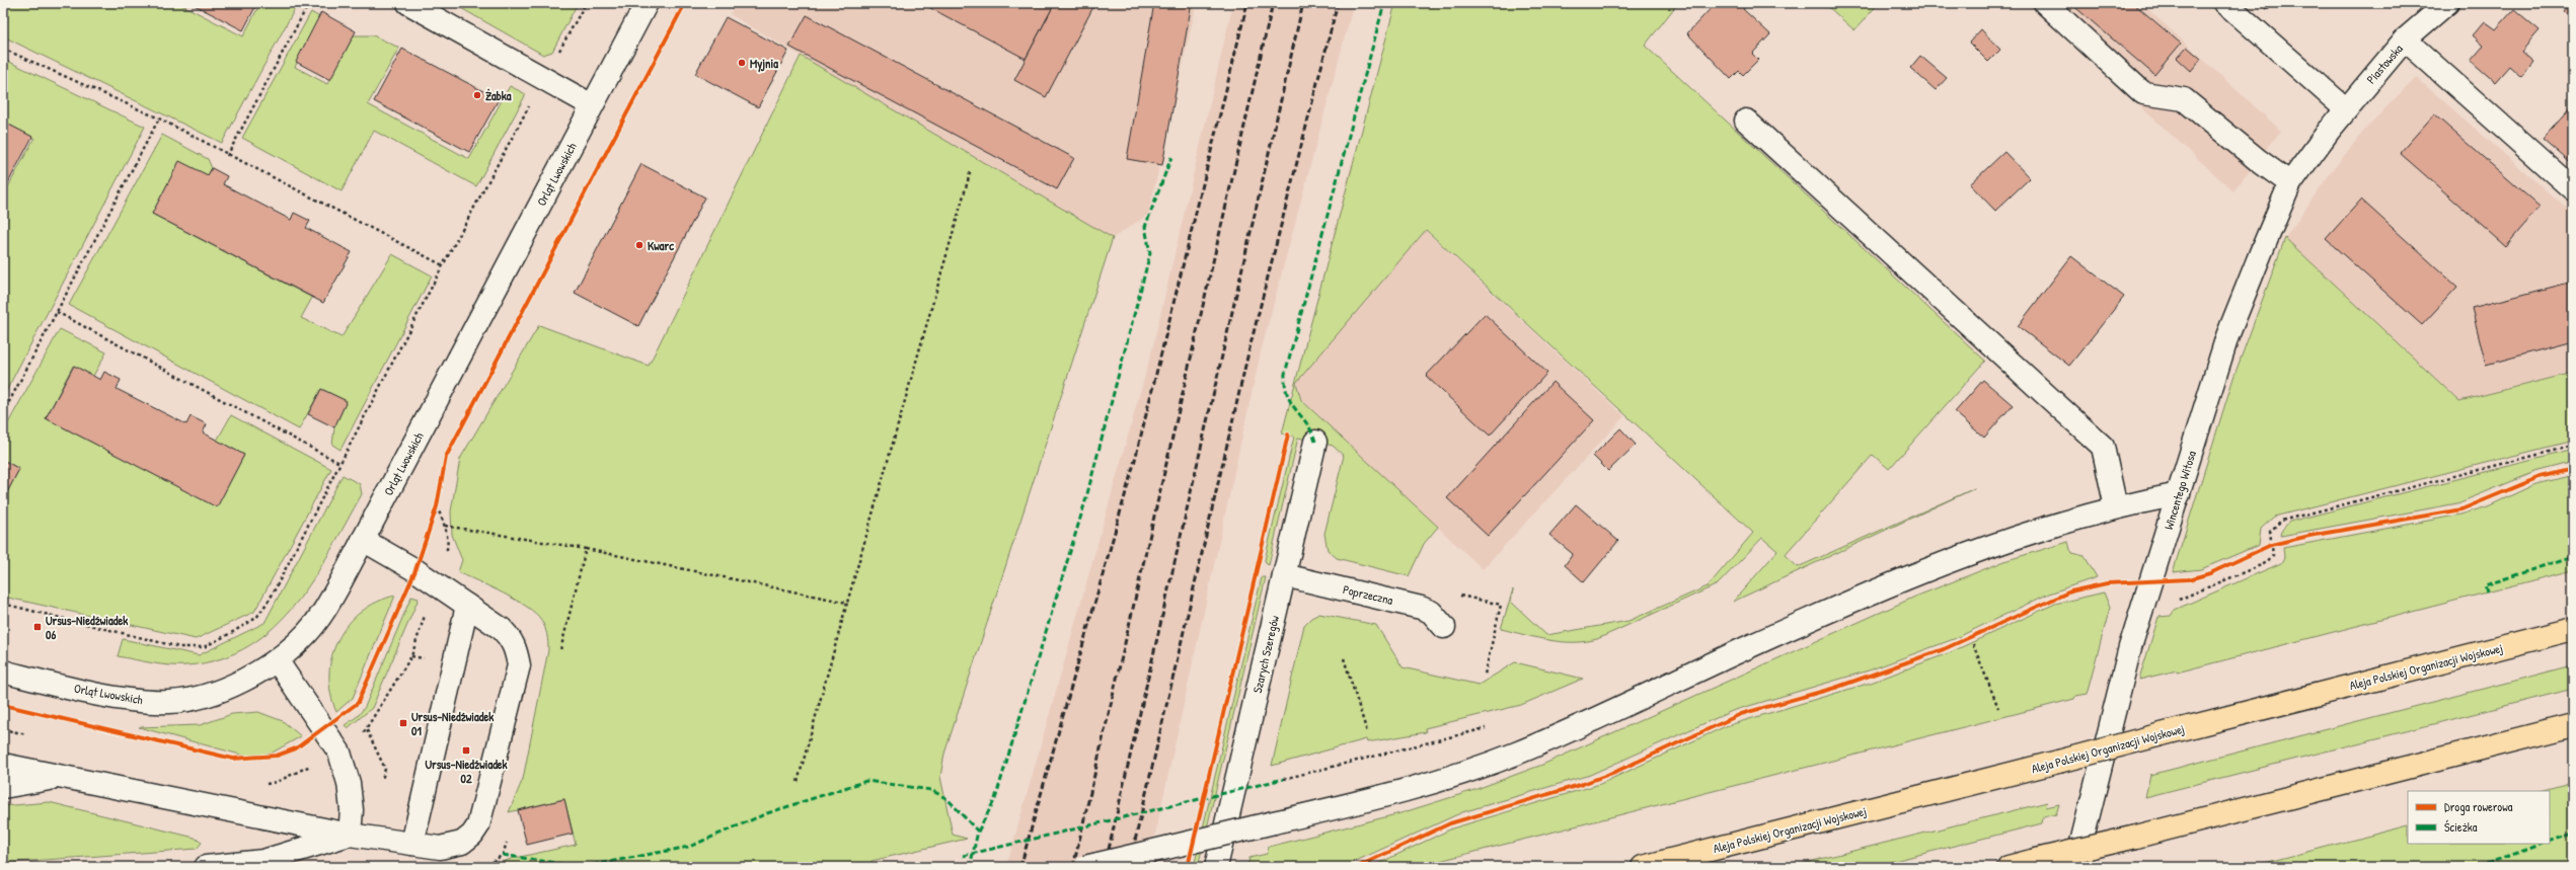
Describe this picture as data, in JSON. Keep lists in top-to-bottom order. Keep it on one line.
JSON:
{"streets":{"highway":["Aleja Polskiej Organizacji Wojskowej"],"street":["Piastowska","Orląt Lwowskich","Wincentego Witosa","Poprzeczna","Szarych Szeregów"]},"crossings":[["Piastowska","Wincentego Witosa"],["Poprzeczna","Szarych Szeregów"]],"places":{"other":["Myjnia","Żabka","Kwarc"],"transit":["Ursus-Niedźwiadek 06","Ursus-Niedźwiadek 01","Ursus-Niedźwiadek 02"]},"legend":["Droga rowerowa","Ścieżka"]}
